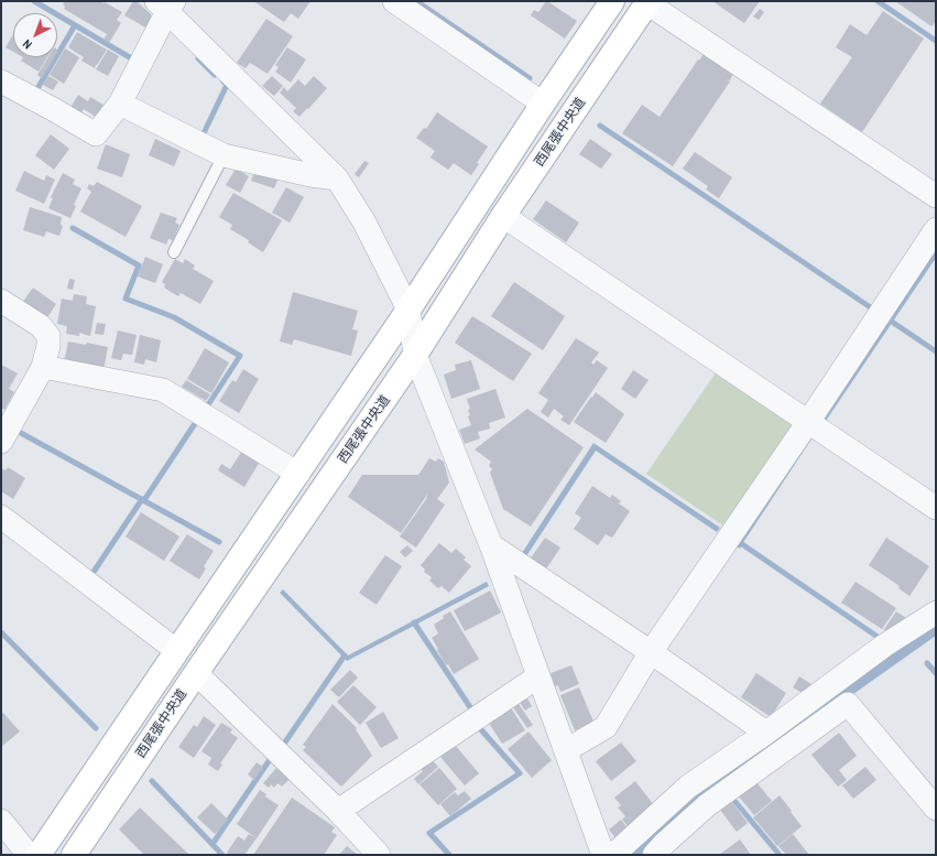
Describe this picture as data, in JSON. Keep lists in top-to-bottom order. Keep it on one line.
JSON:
{"streets":{"main road":["西尾張中央道"]},"north":"bottom left"}
